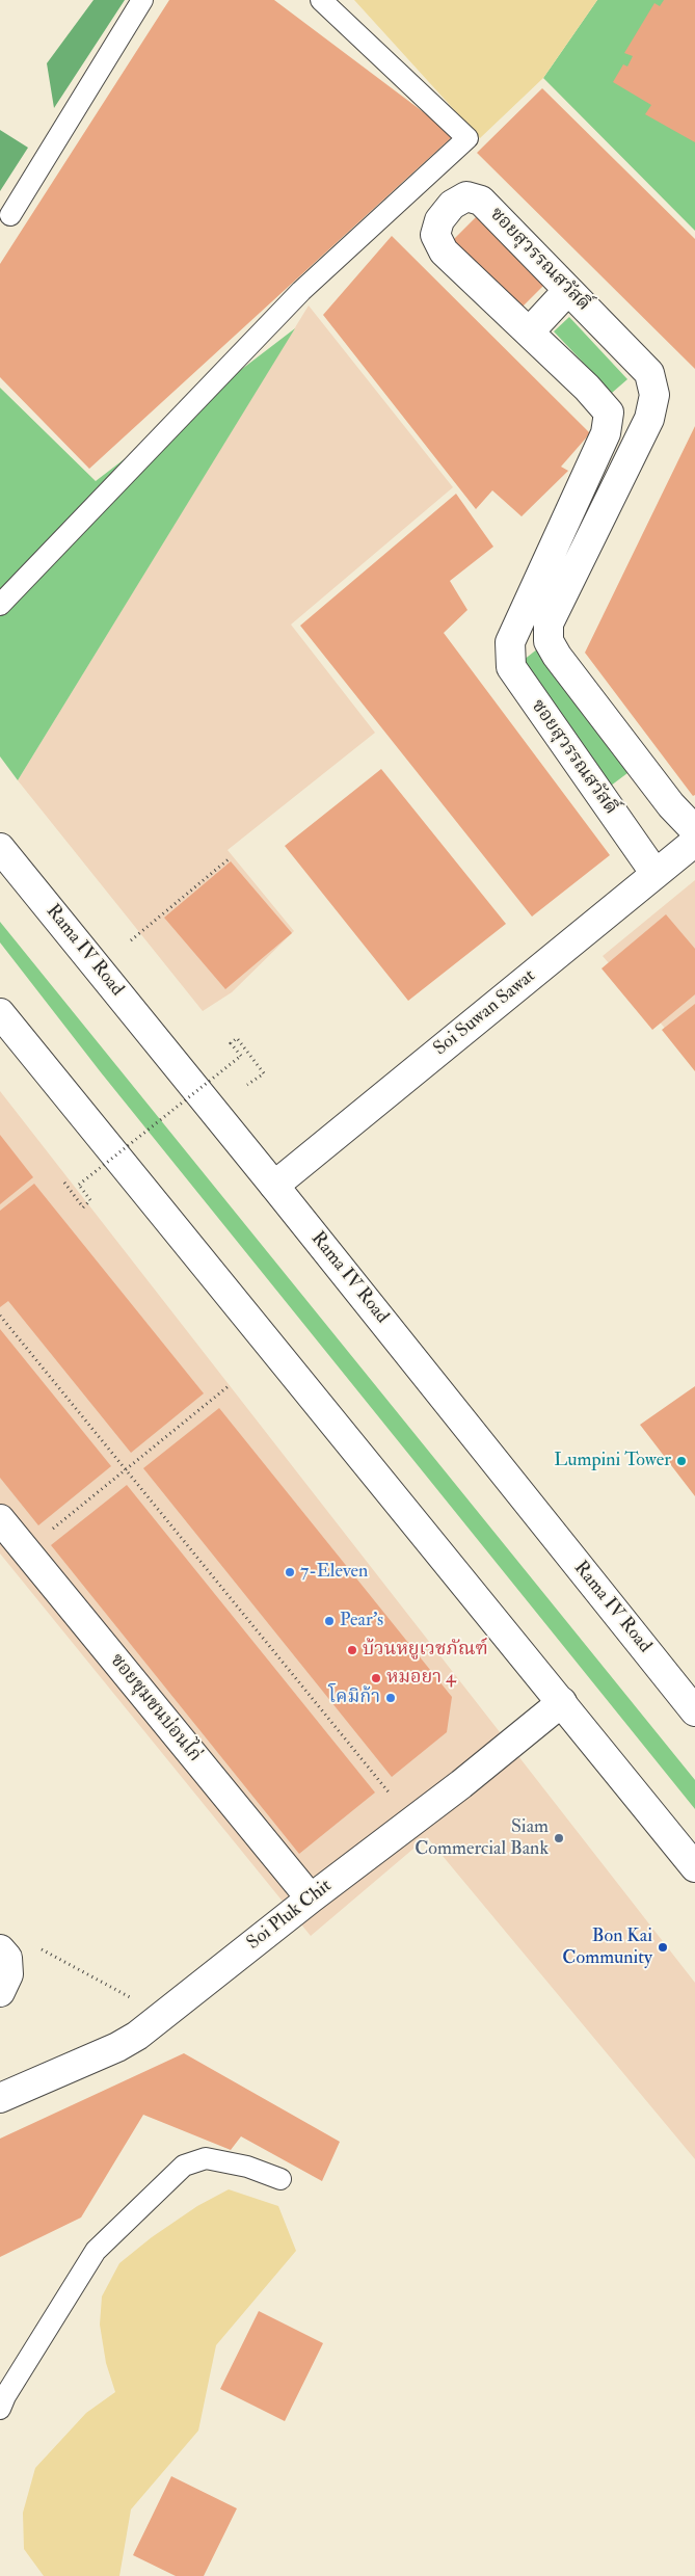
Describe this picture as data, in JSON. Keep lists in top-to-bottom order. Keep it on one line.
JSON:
{"streets":{"street":["ซอยสุวรรณสวัสดิ์","Rama IV Road","Soi Suwan Sawat","ซอยชุมชนบ่อนไก่","Soi Pluk Chit"]},"crossings":[["ซอยสุวรรณสวัสดิ์","Soi Suwan Sawat"],["Rama IV Road","Soi Suwan Sawat"],["ซอยชุมชนบ่อนไก่","Soi Pluk Chit"]],"places":["Lumpini Tower","7-Eleven","Pear's","บ้วนหยูเวชภัณฑ์","หมอยา 4","โคมิก้า","Siam Commercial Bank","Bon Kai Community"]}
